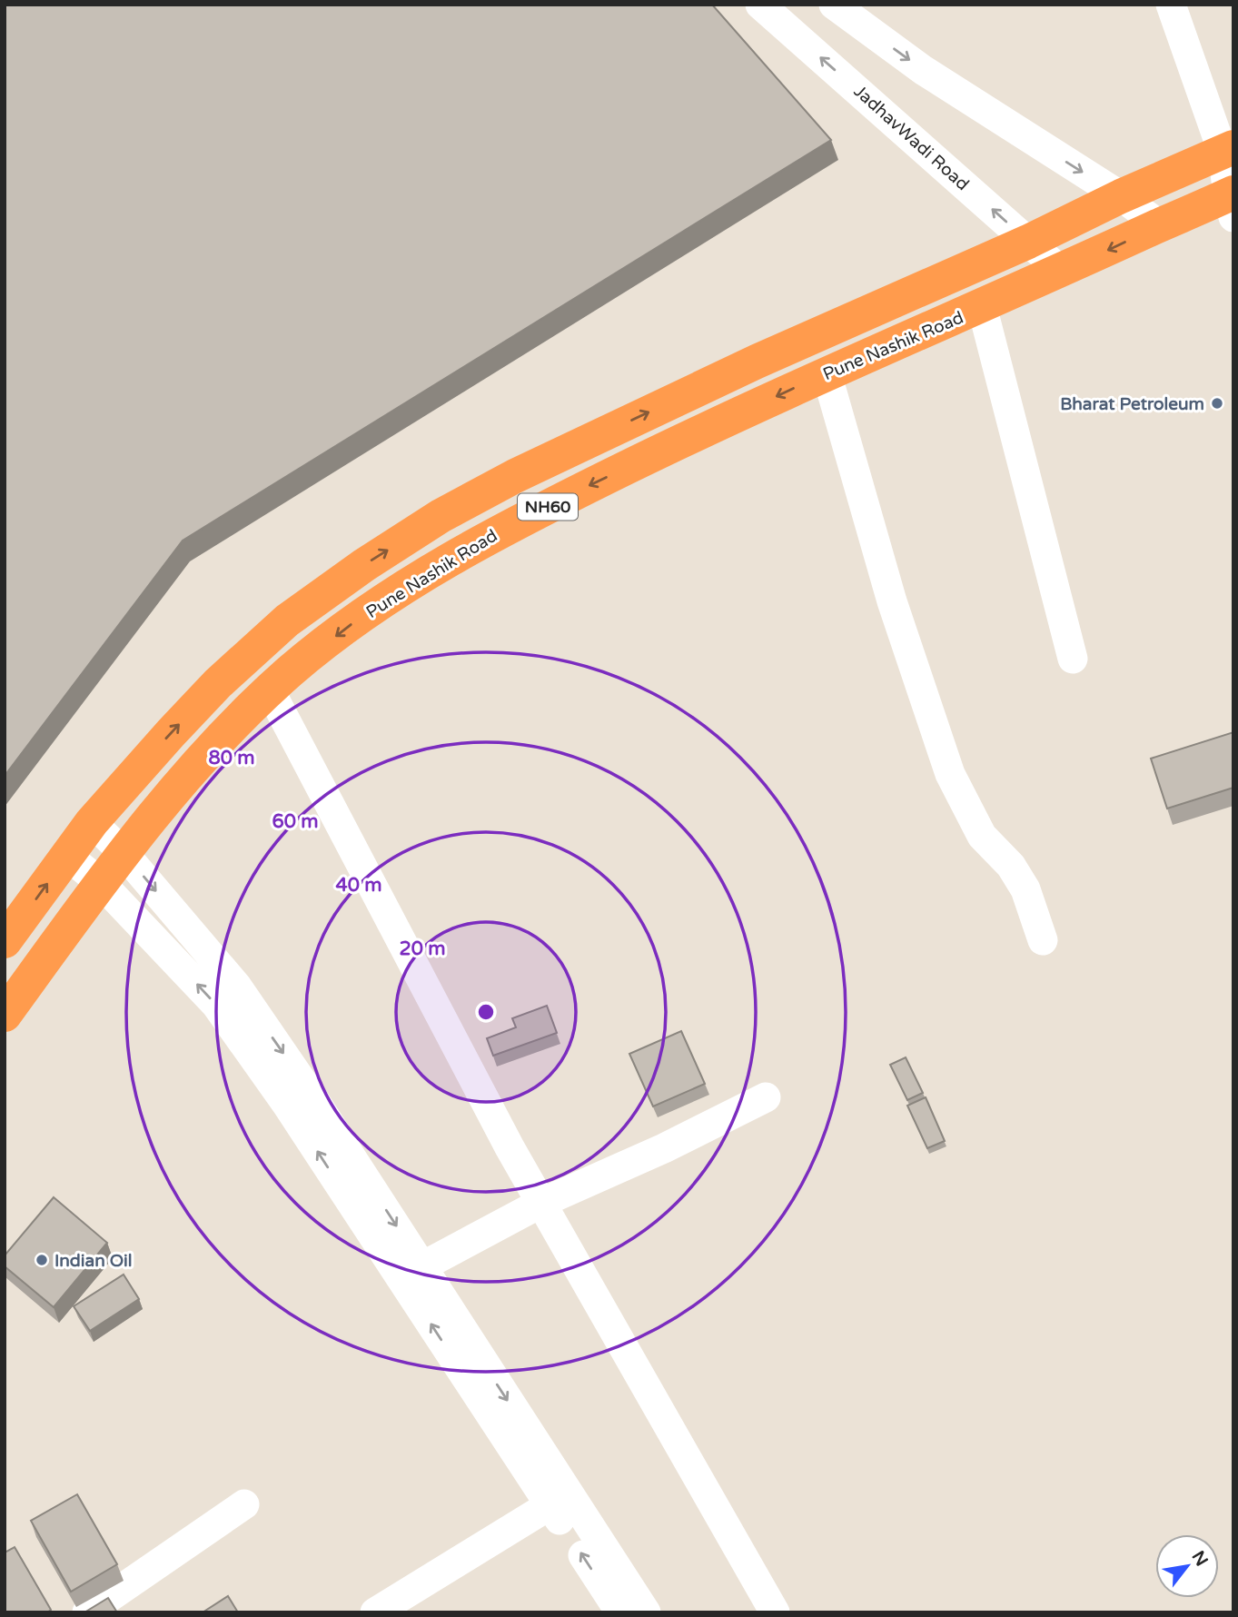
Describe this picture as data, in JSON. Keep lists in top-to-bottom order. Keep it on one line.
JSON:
{"streets":{"highway":["Pune Nashik Road","NH60"],"street":["JadhavWadi Road"]},"crossings":[["JadhavWadi Road","Pune Nashik Road"],["JadhavWadi Road","NH60"]],"places":["Bharat Petroleum","Indian Oil"],"north":"top right","rings":["80 m","60 m","40 m","20 m"]}
